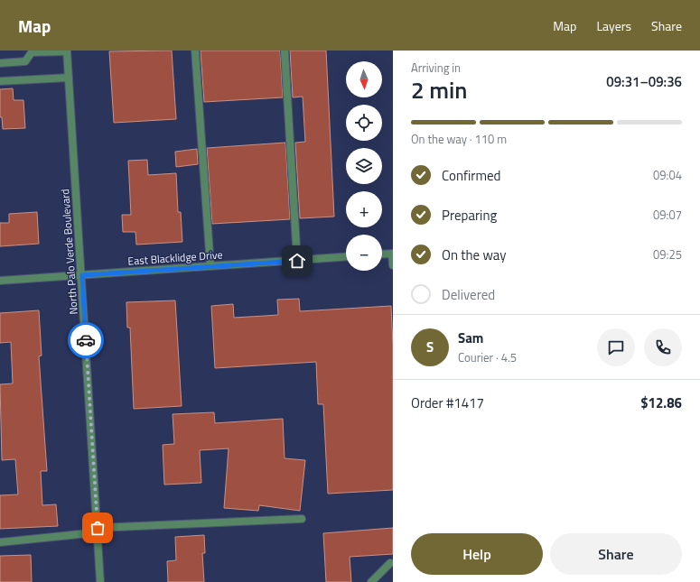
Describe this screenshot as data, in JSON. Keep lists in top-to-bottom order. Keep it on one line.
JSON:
{"streets":{"street":["North Palo Verde Boulevard","East Blacklidge Drive"]},"crossings":[["North Palo Verde Boulevard","East Blacklidge Drive"]],"north":"bottom","page":{"header":"Map","nav":["Map","Layers","Share"],"heading":["2 min","Arriving in","09:31–09:36"],"panel":["Sam","Courier · 4.5","Order #1417","$12.86"],"map_buttons":["+","−"],"bar":"On the way · 110 m","list":[["Confirmed","09:04"],["Preparing","09:07"],["On the way","09:25"],"Delivered"],"round":"S","buttons":["Help","Share"]}}
